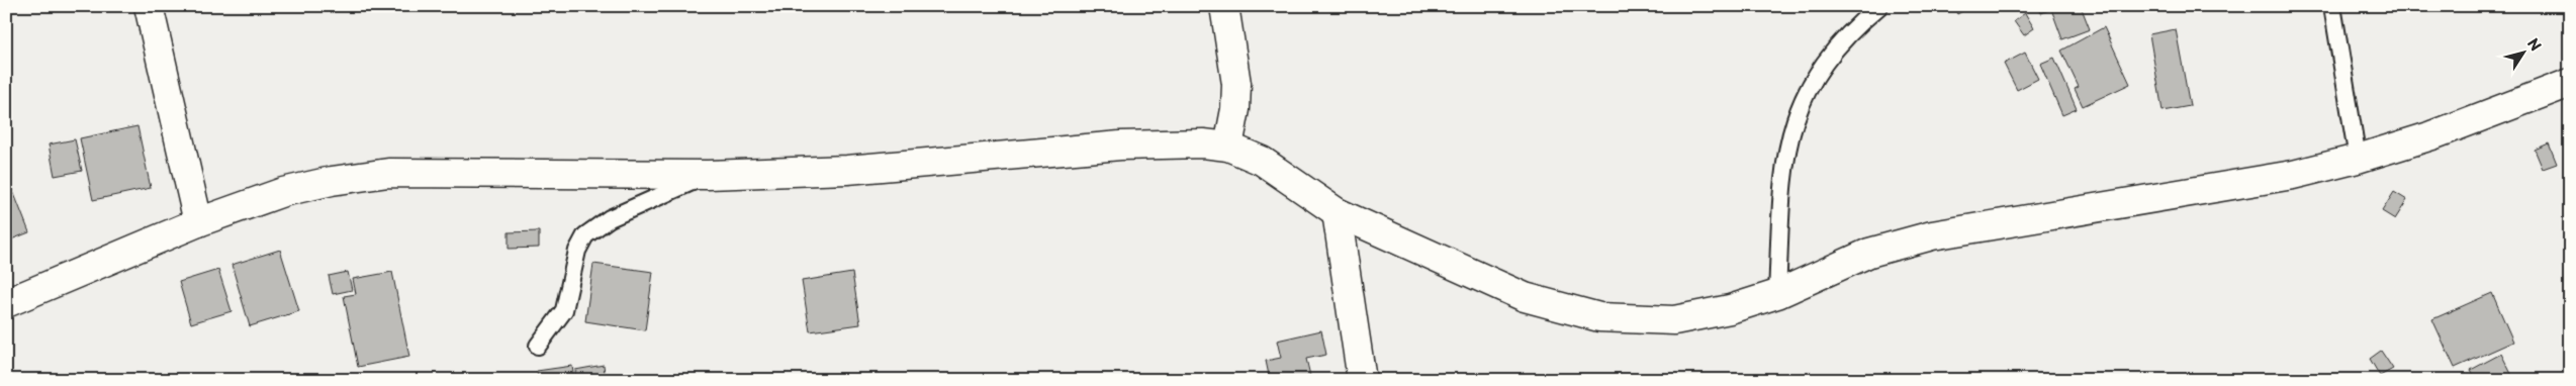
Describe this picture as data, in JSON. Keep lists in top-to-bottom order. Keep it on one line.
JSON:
{"north":"top right"}
